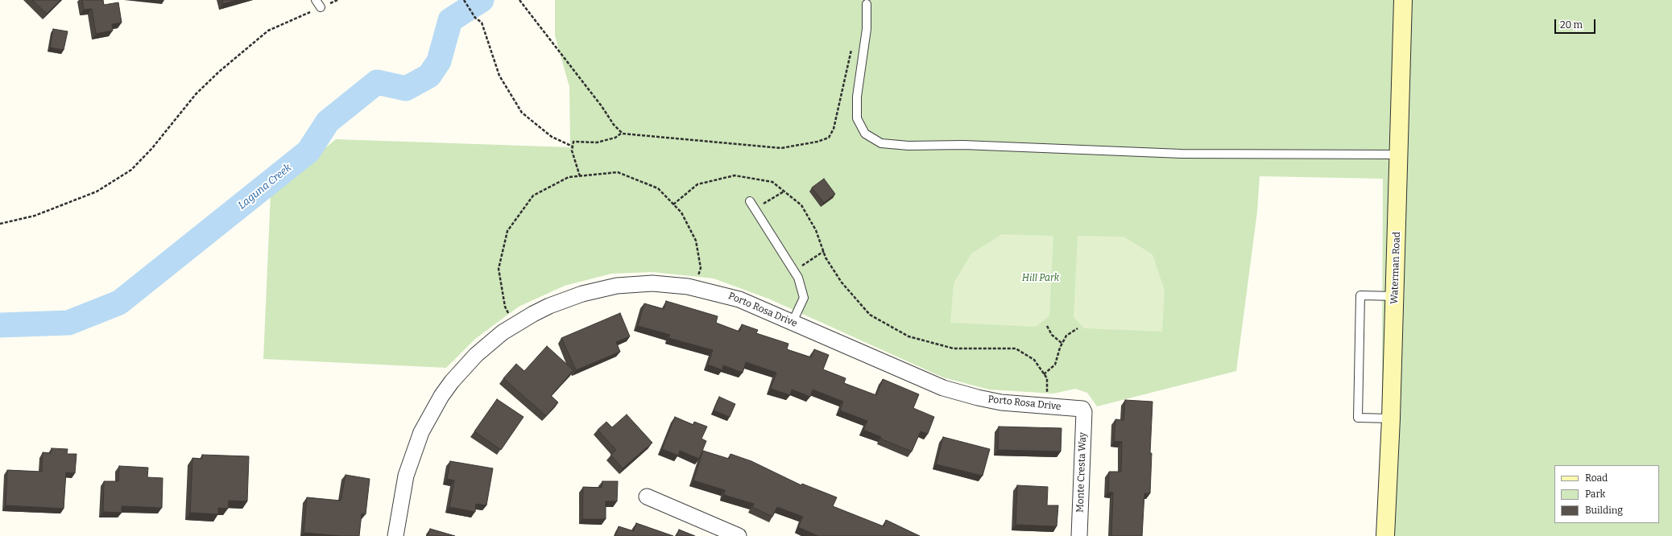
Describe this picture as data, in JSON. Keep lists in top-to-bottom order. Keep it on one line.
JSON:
{"streets":{"main road":["Waterman Road"],"street":["Porto Rosa Drive","Monte Cresta Way"]},"crossings":[["Porto Rosa Drive","Monte Cresta Way"]],"water":["Laguna Creek"],"parks":["Hill Park"],"legend":["Road","Park","Building"],"scale_bar":"20 m"}
